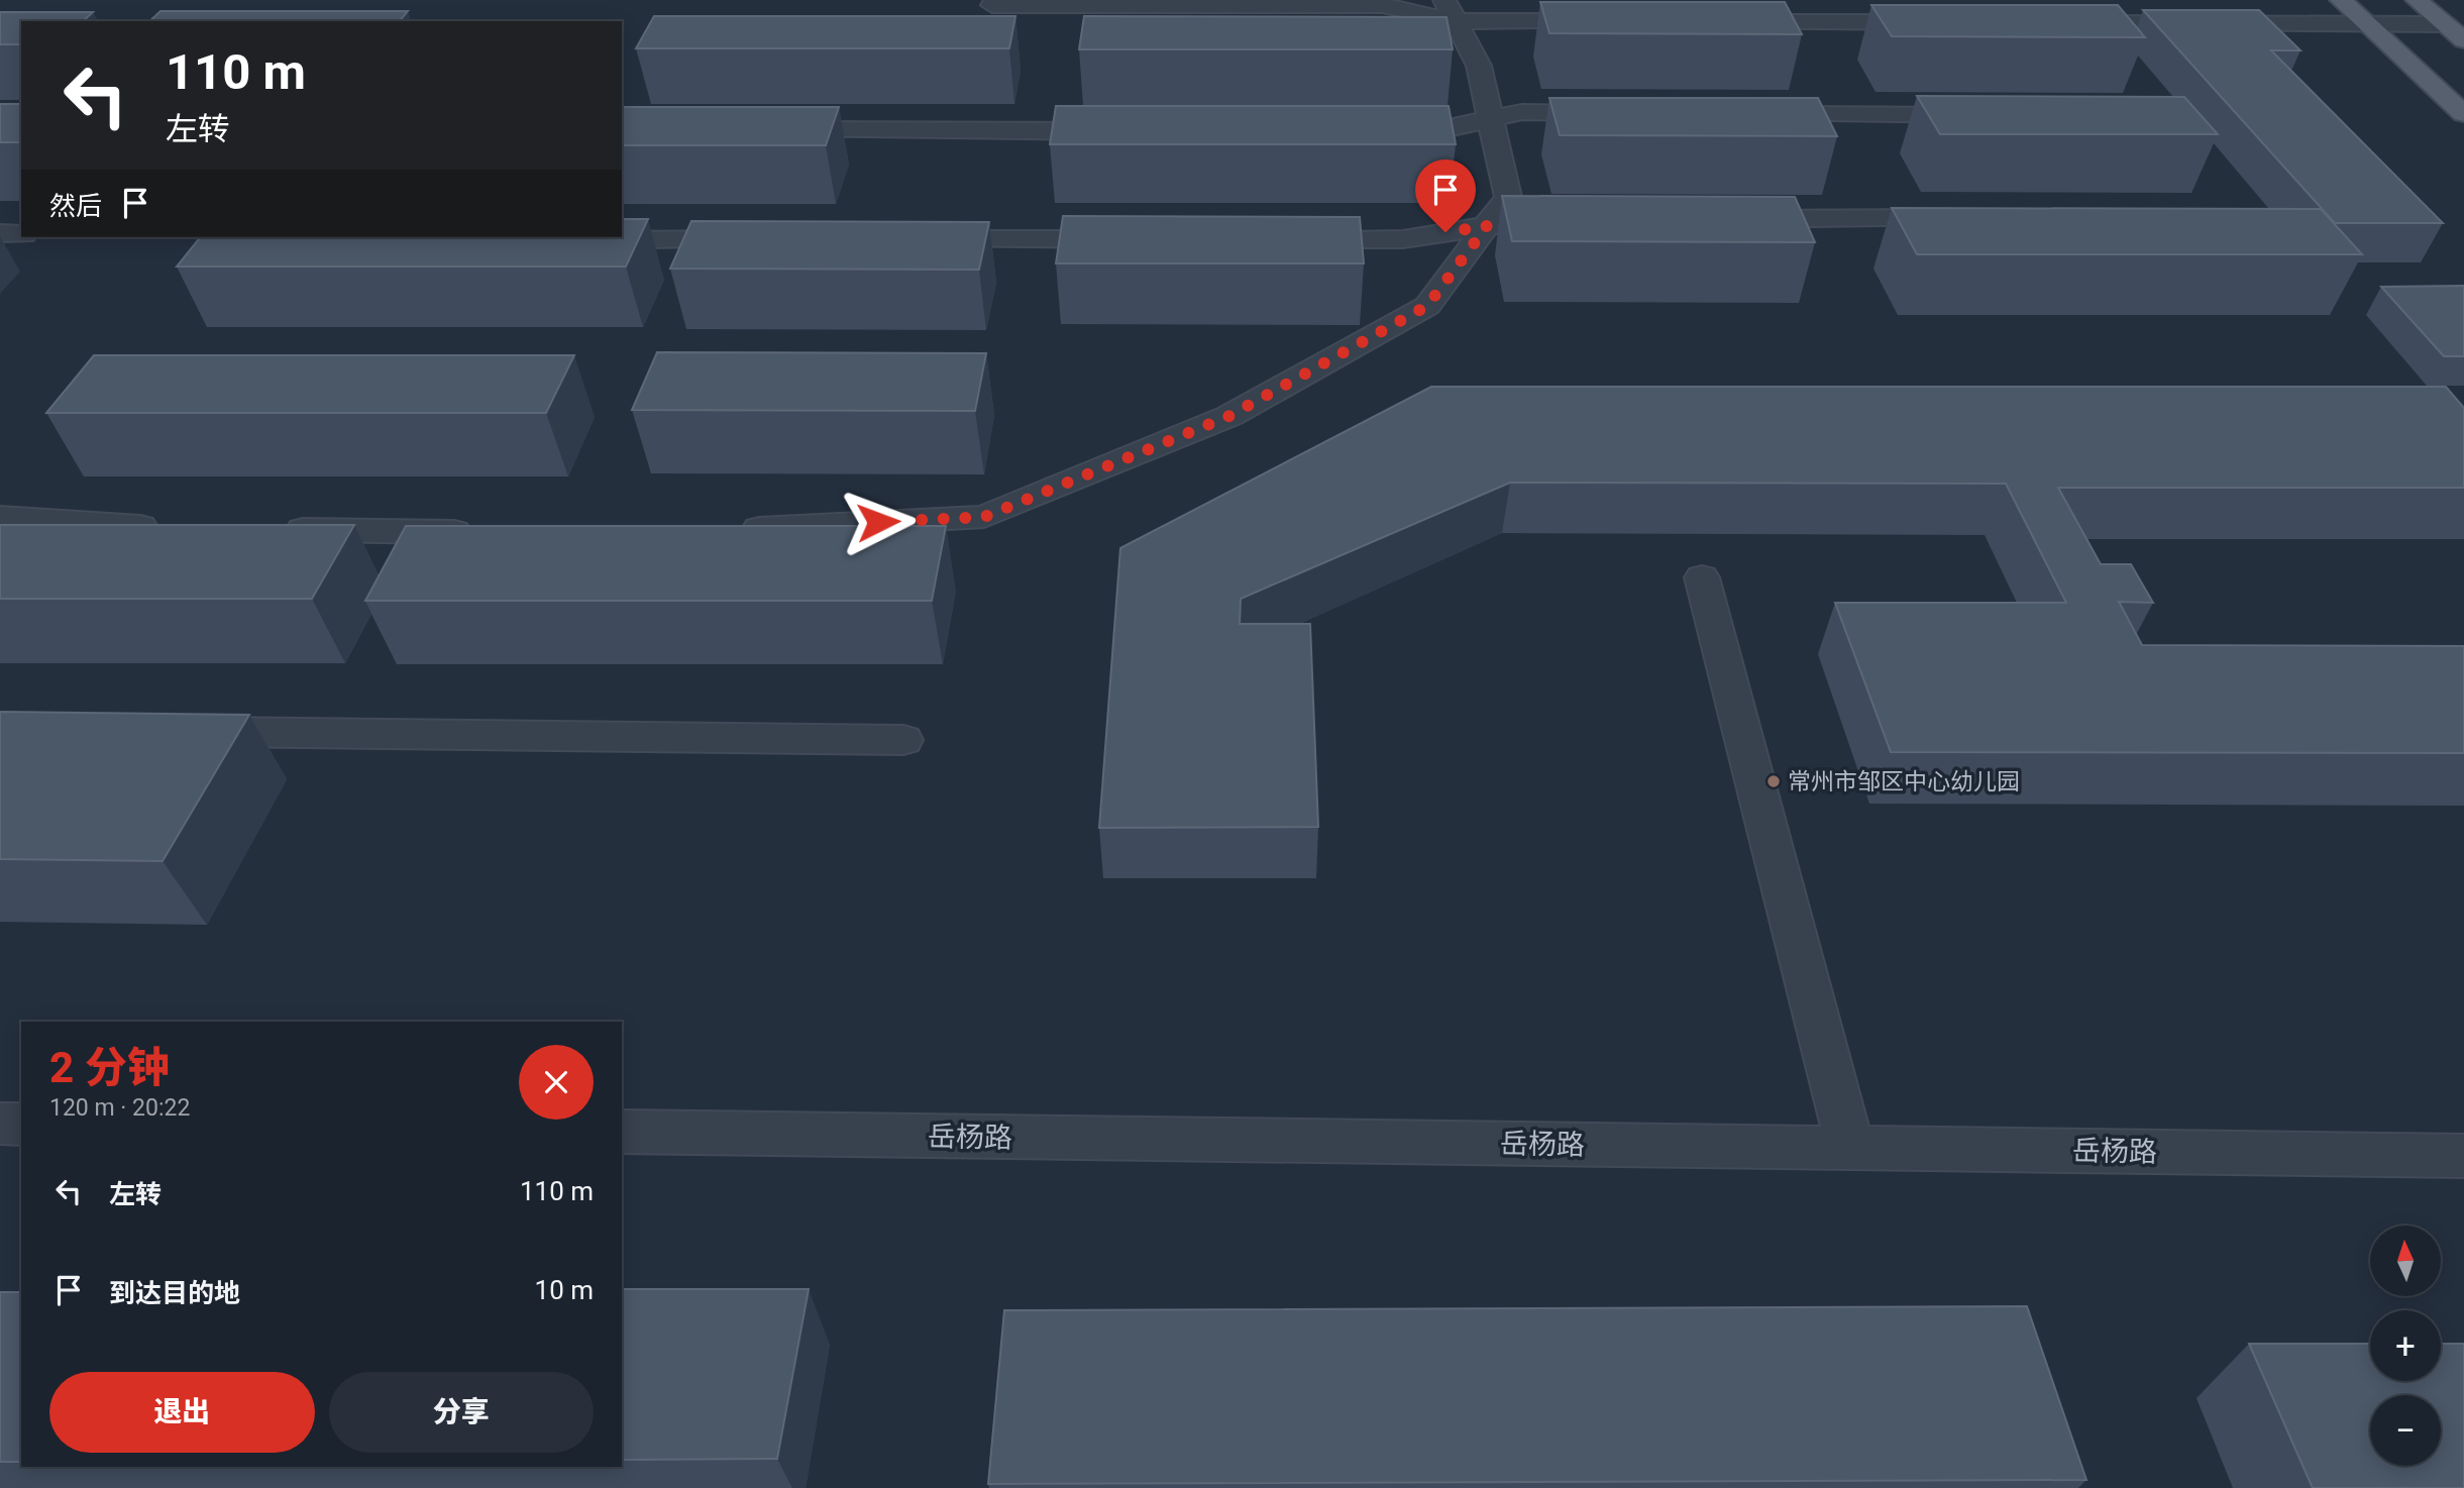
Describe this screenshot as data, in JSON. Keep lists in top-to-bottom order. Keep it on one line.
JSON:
{"streets":{"street":["岳杨路"]},"places":["常州市邹区中心幼儿园"],"north":"top","page":{"turn":["110 m","左转"],"then":"然后","heading":["2 分钟","120 m · 20:22"],"list":[{"name":"左转","value":"110 m"},{"name":"到达目的地","value":"10 m"}],"map_buttons":["+","−"],"buttons":["退出","分享"]}}
